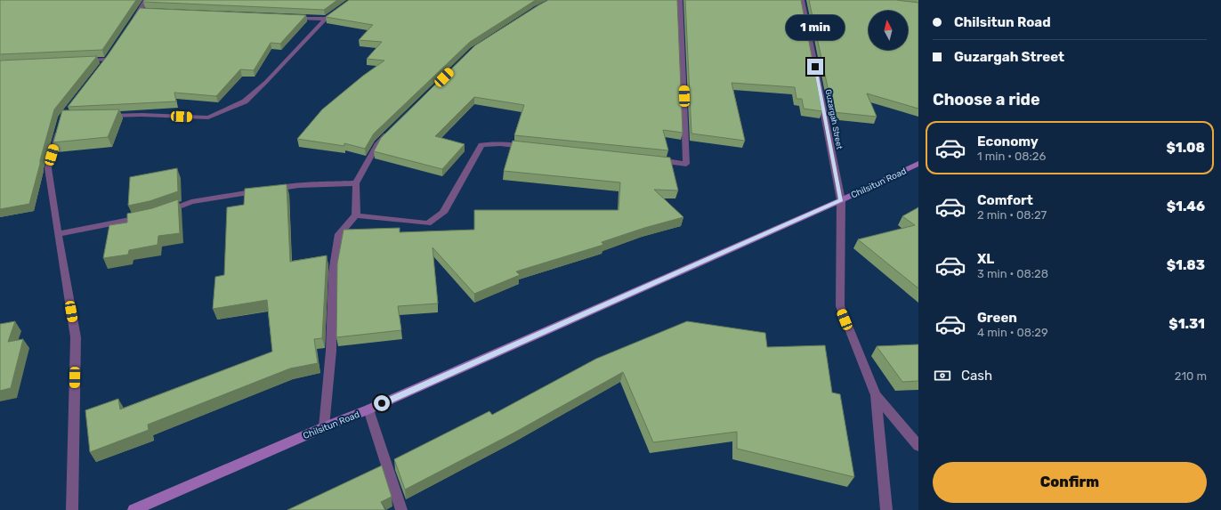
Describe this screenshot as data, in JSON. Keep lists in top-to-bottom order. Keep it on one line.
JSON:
{"streets":{"main road":["Chilsitun Road"],"street":["Guzargah Street"]},"crossings":[["Guzargah Street","Chilsitun Road"]],"north":"top","page":{"banner":["Chilsitun Road","Guzargah Street"],"bubble":"1 min","heading":"Choose a ride","list":[{"name":"Economy","note":"1 min · 08:26","value":"$1.08"},{"name":"Comfort","note":"2 min · 08:27","value":"$1.46"},{"name":"XL","note":"3 min · 08:28","value":"$1.83"},{"name":"Green","note":"4 min · 08:29","value":"$1.31"}],"pay":["Cash","210 m"],"buttons":"Confirm"}}
